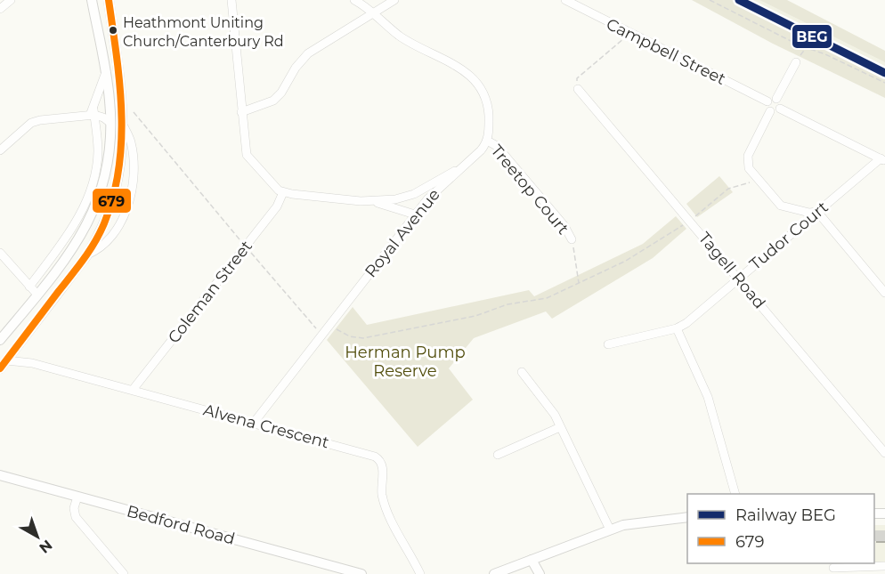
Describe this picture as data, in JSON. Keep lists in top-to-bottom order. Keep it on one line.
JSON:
{"streets":{"main road":["Bedford Road"],"street":["Campbell Street","Treetop Court","Royal Avenue","Tudor Court","Tagell Road","Coleman Street","Alvena Crescent"]},"crossings":[["Treetop Court","Royal Avenue"],["Royal Avenue","Alvena Crescent"],["Tudor Court","Tagell Road"],["Coleman Street","Alvena Crescent"]],"parks":["Herman Pump Reserve"],"places":["Heathmont Uniting Church/Canterbury Rd"],"lines":["rail line BEG","transit line 679"],"legend":["Railway BEG","679"],"north":"bottom right"}
